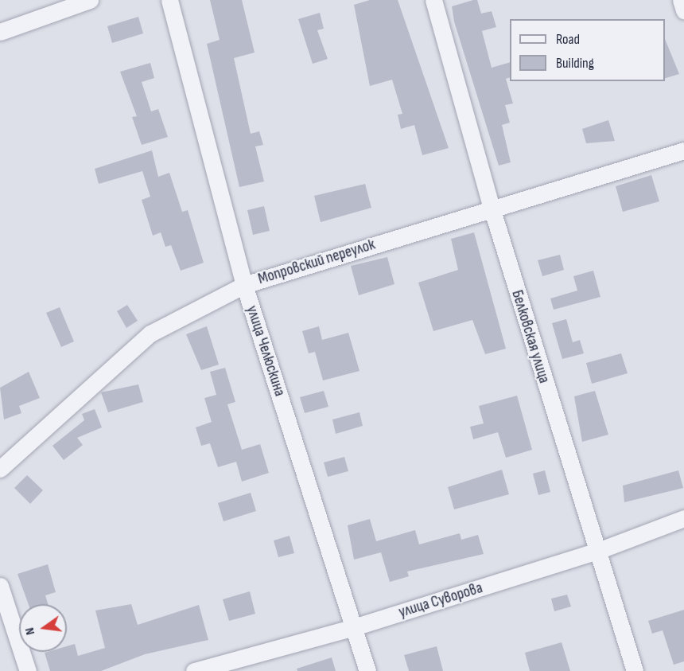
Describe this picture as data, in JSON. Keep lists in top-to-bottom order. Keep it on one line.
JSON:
{"streets":{"street":["Мопровский переулок","Белковская улица","улица Челюскина","улица Суворова"]},"crossings":[["Мопровский переулок","Белковская улица"],["Мопровский переулок","улица Челюскина"],["Белковская улица","улица Суворова"],["улица Челюскина","улица Суворова"]],"legend":["Road","Building"],"north":"left"}
